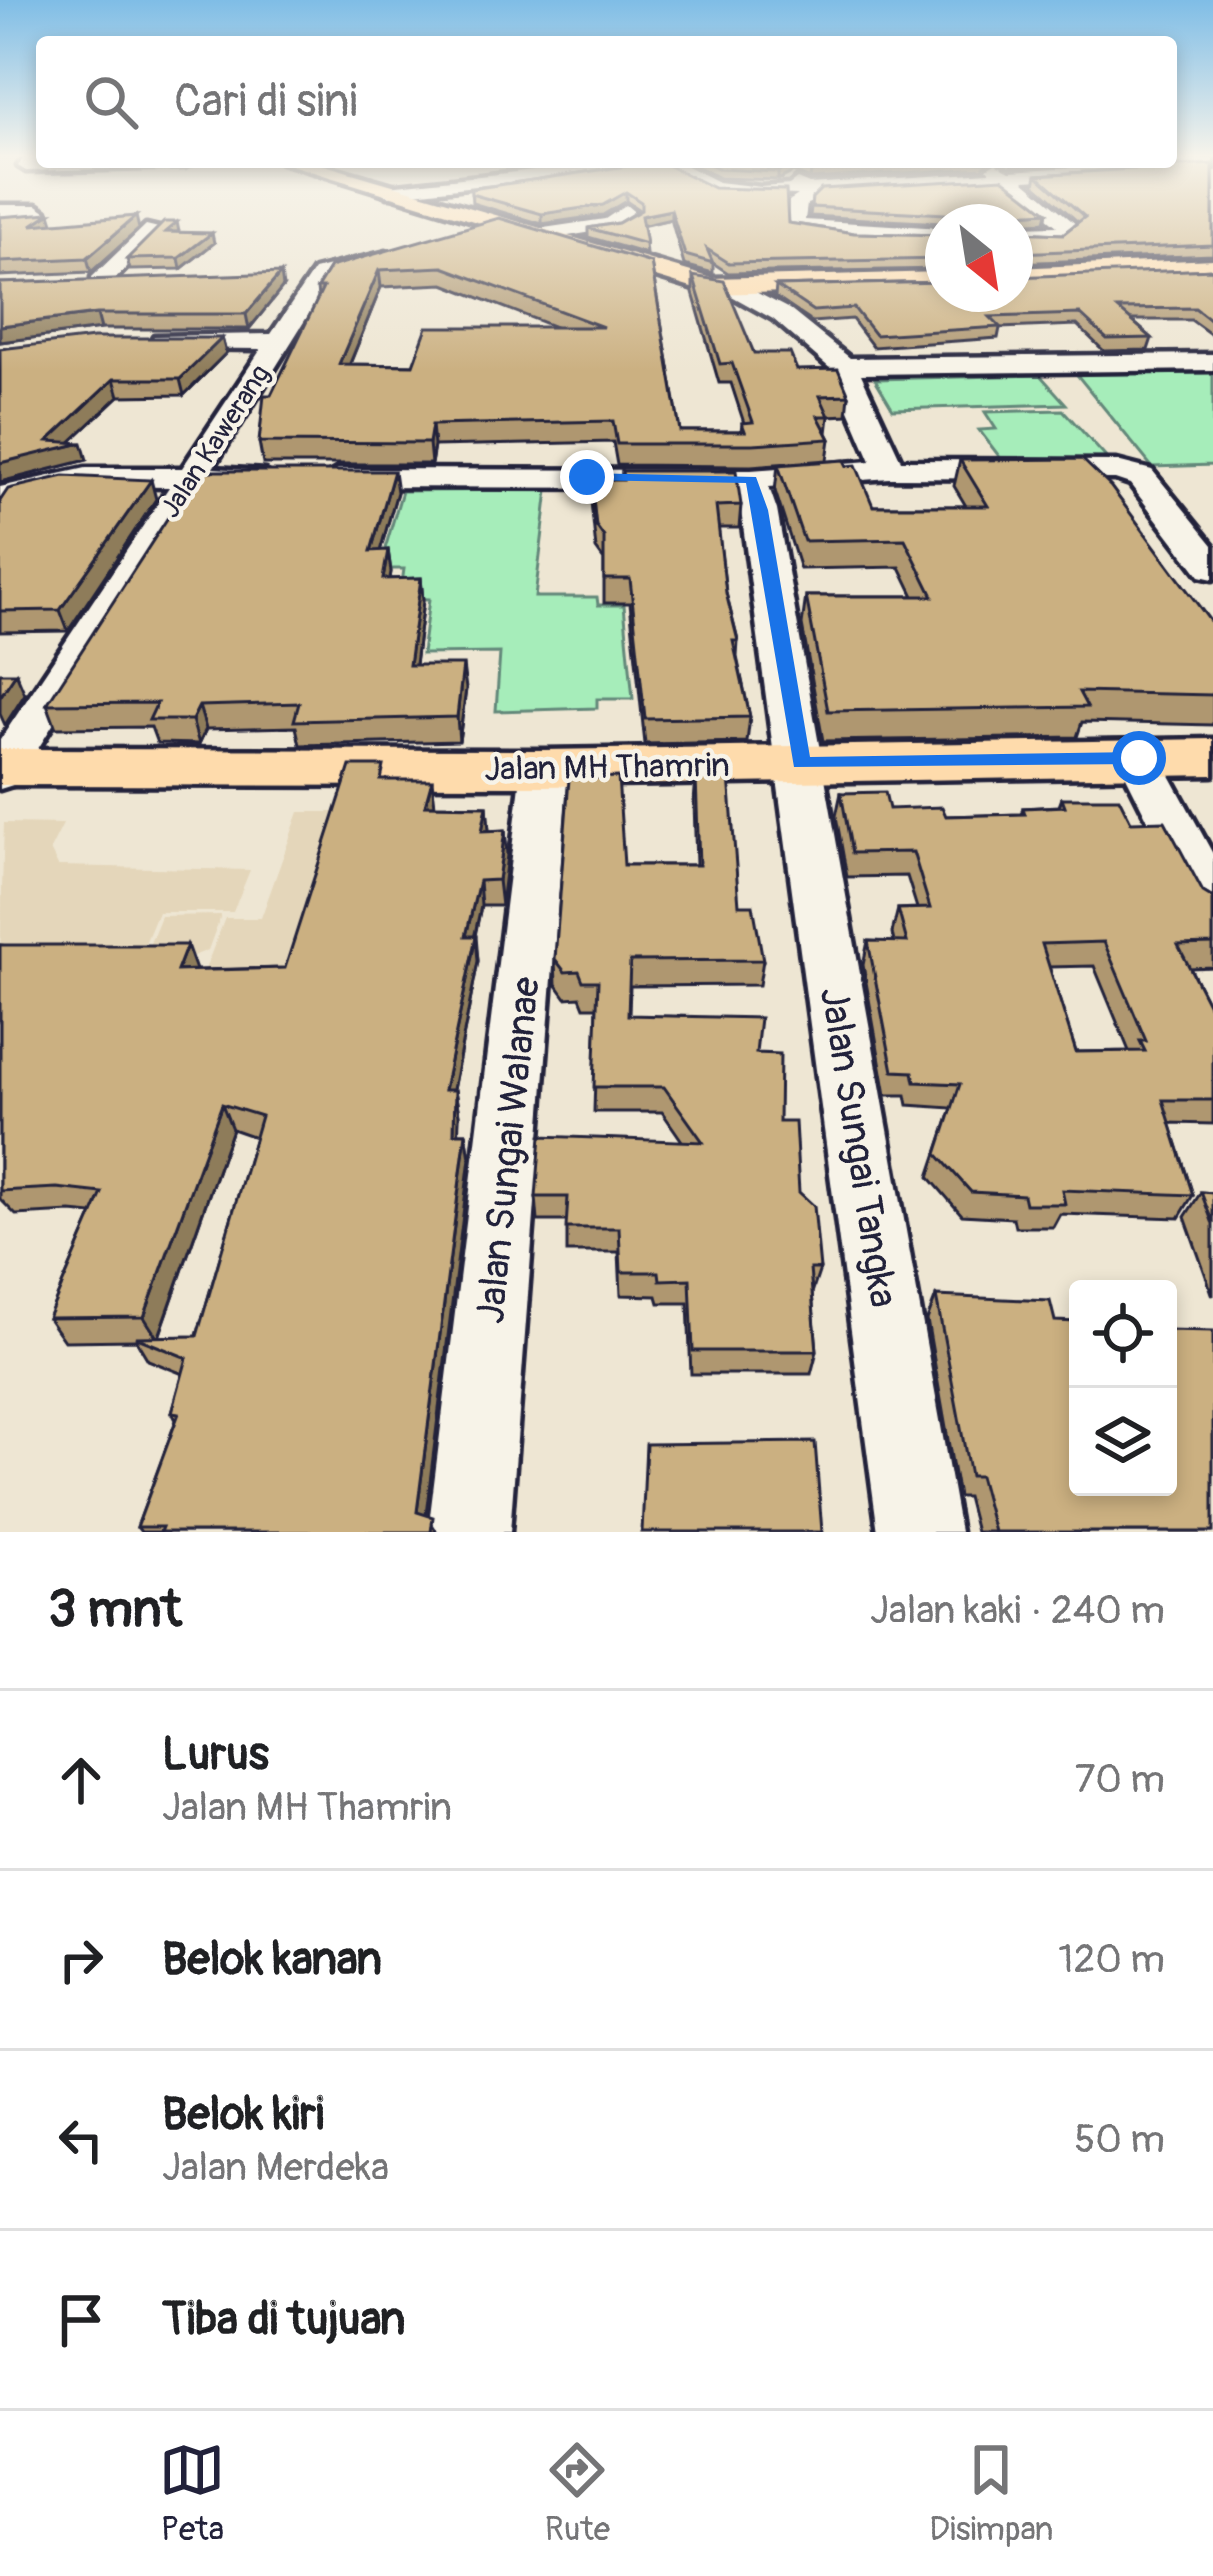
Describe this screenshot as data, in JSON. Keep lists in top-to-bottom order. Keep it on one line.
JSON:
{"streets":{"main road":["Jalan MH Thamrin"],"street":["Jalan Kawerang","Jalan Sungai Tangka","Jalan Sungai Walanae"]},"crossings":[["Jalan Kawerang","Jalan MH Thamrin"],["Jalan MH Thamrin","Jalan Sungai Tangka"],["Jalan MH Thamrin","Jalan Sungai Walanae"]],"north":"bottom right","page":{"search":"Cari di sini","heading":["3 mnt","Jalan kaki · 240 m"],"list":[["Lurus","Jalan MH Thamrin","70 m"],["Belok kanan","120 m"],["Belok kiri","Jalan Merdeka","50 m"],"Tiba di tujuan"],"nav":["Peta","Rute","Disimpan"]}}
